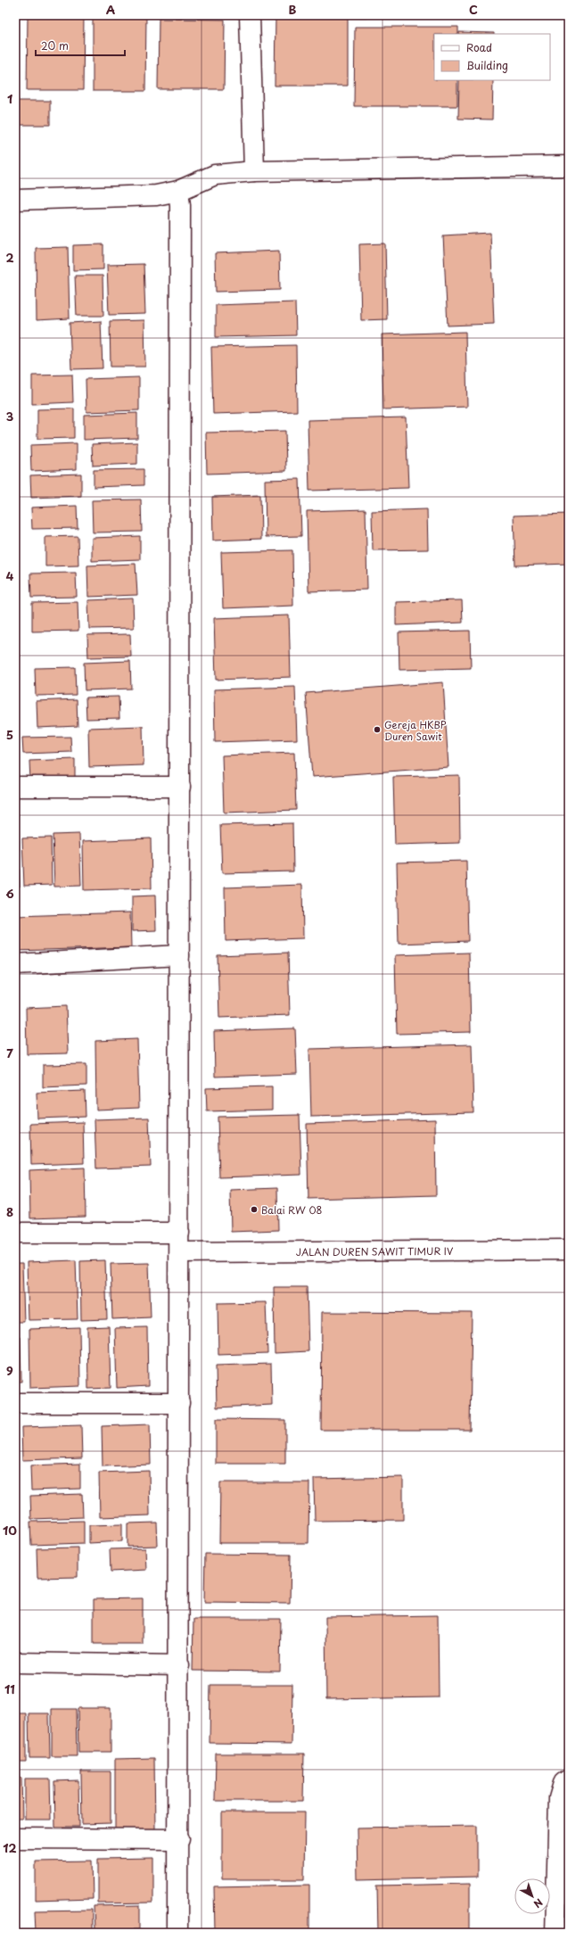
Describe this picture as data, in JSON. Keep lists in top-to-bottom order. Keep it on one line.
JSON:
{"streets":{"street":["JALAN DUREN SAWIT TIMUR IV"]},"places":["Gereja HKBP Duren Sawit","Balai RW 08"],"legend":["Road","Building"],"scale_bar":"20 m","north":"bottom right","grid":{"columns":["A","B","C"],"rows":["1","2","3","4","5","6","7","8","9","10","11","12"]}}
